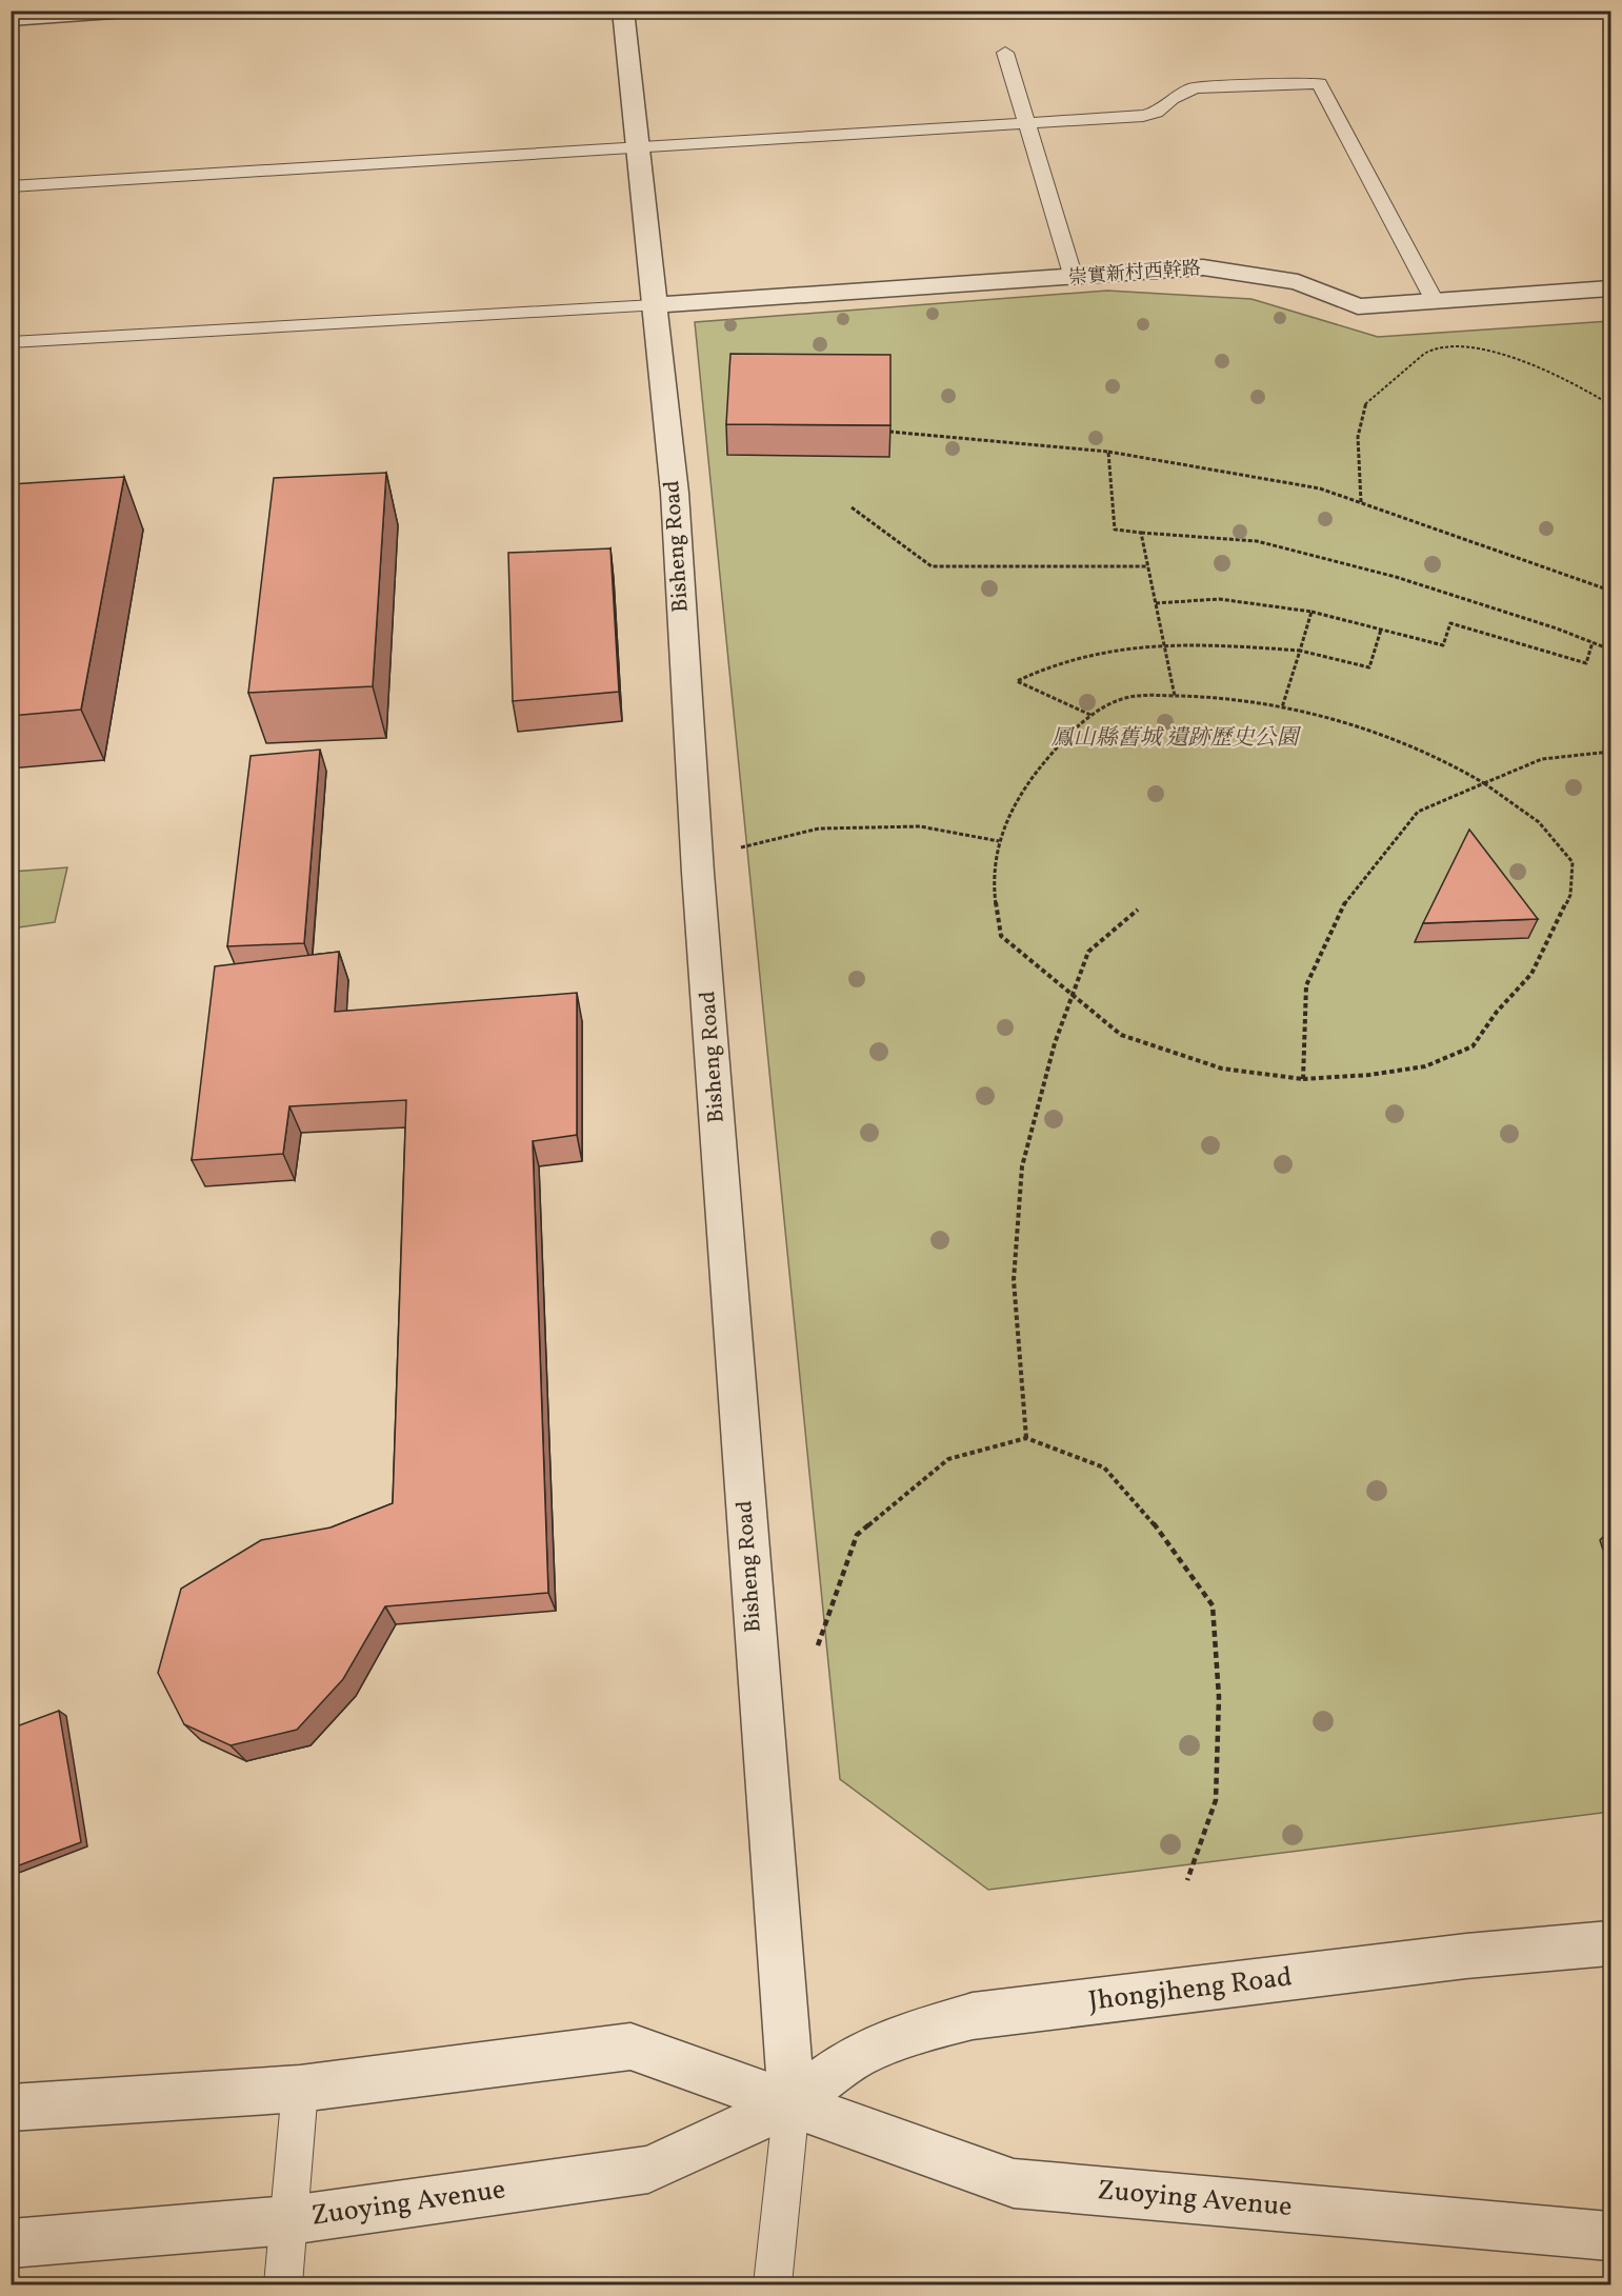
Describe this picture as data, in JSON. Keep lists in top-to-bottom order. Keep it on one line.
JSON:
{"streets":{"street":["崇實新村西幹路","Bisheng Road","Jhongjheng Road","Zuoying Avenue"]},"crossings":[["崇實新村西幹路","Bisheng Road"],["Bisheng Road","Jhongjheng Road"],["Bisheng Road","Zuoying Avenue"],["Jhongjheng Road","Zuoying Avenue"]],"parks":["鳳山縣舊城 遺跡歷史公園"]}
